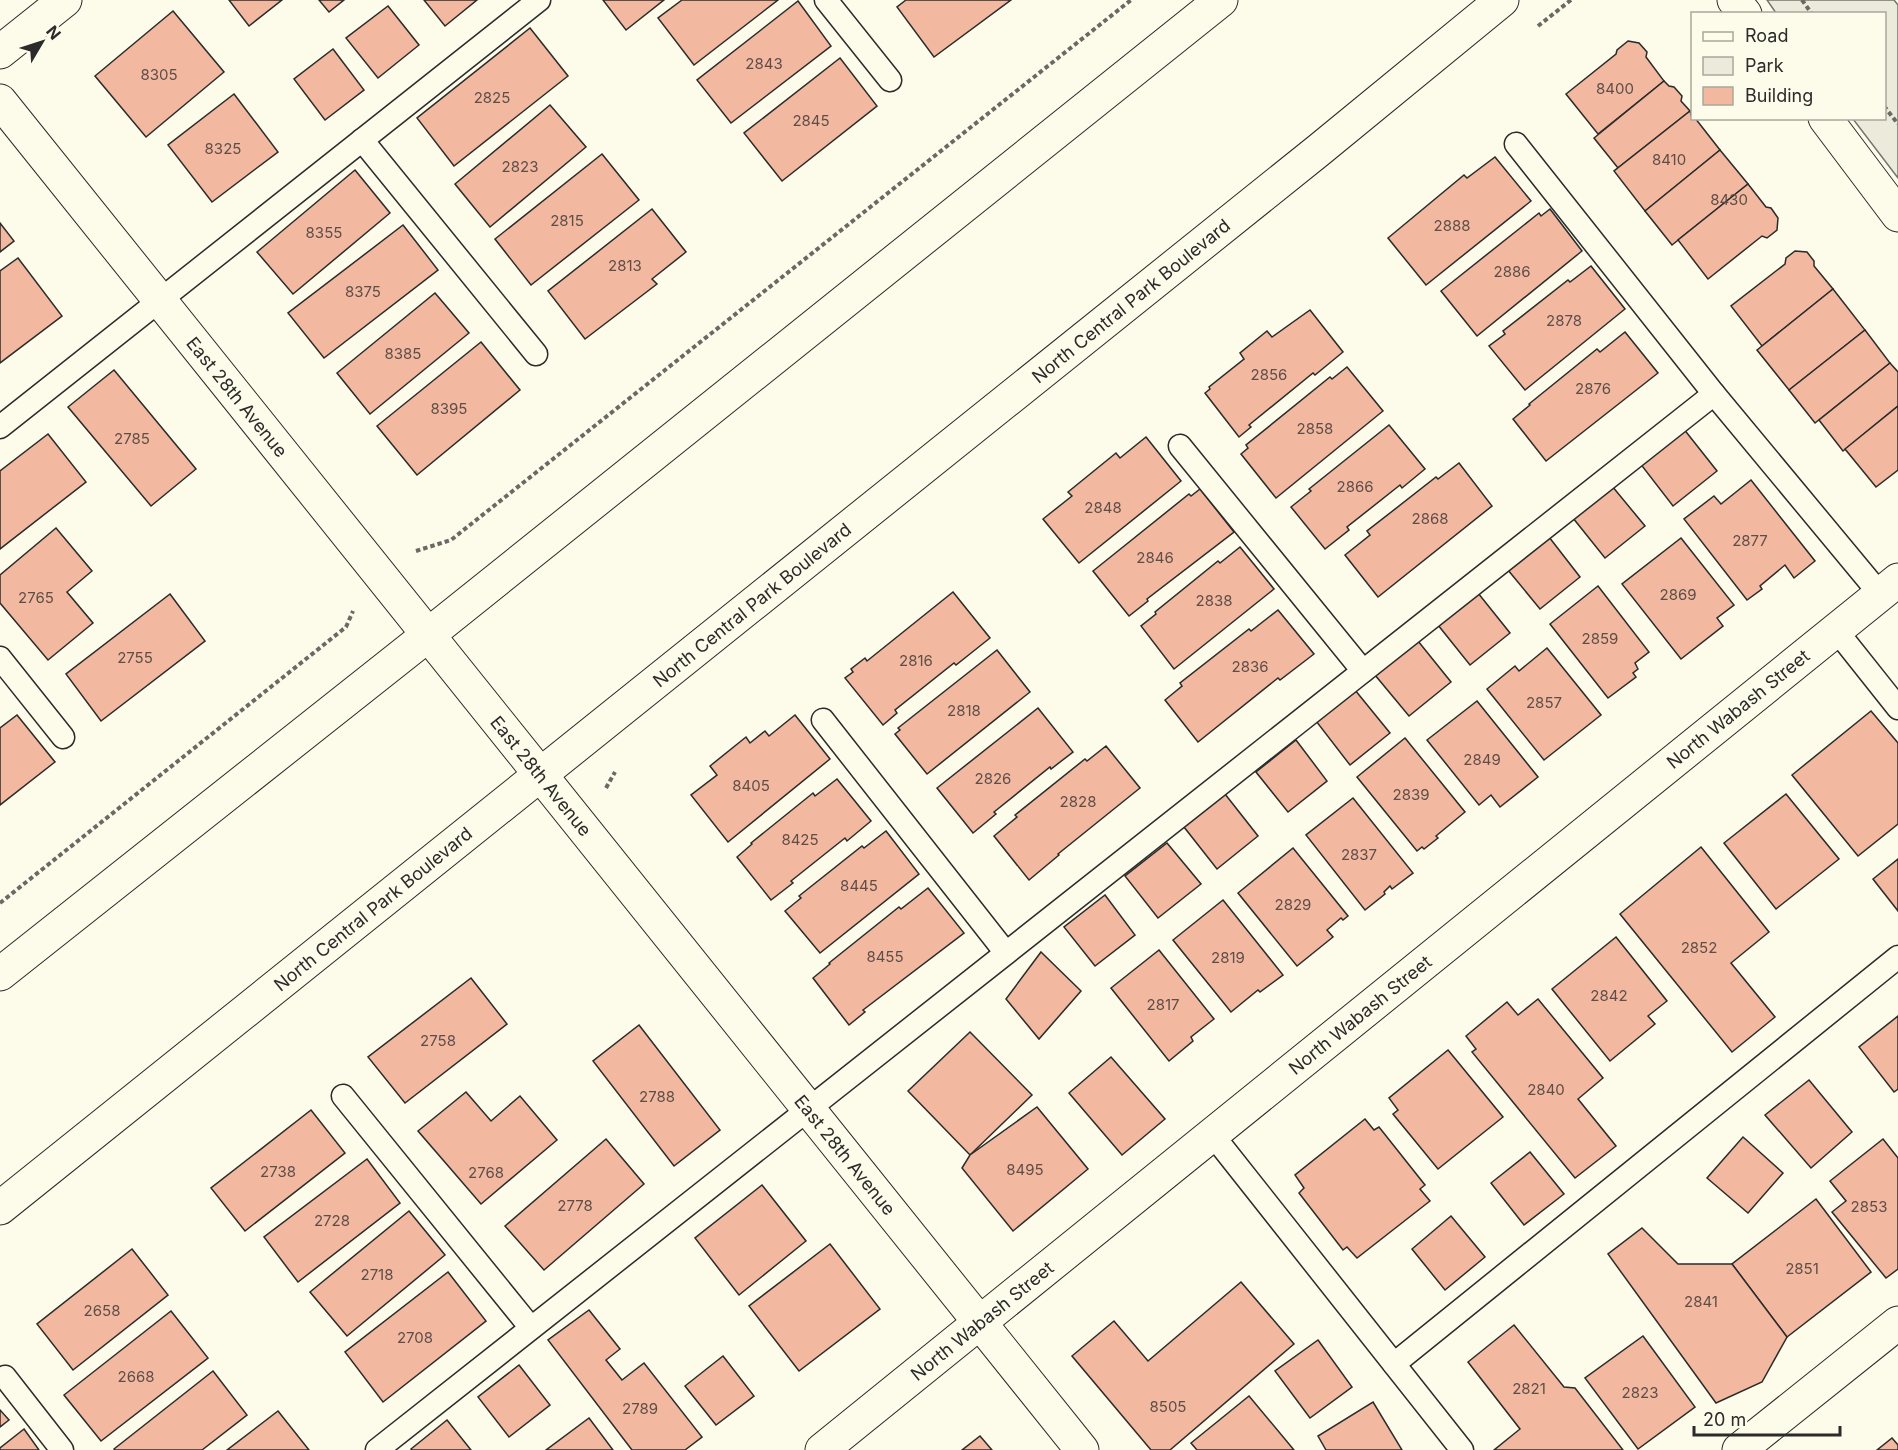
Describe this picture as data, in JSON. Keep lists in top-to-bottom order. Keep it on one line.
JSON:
{"streets":{"street":["North Central Park Boulevard","East 28th Avenue","North Wabash Street"]},"crossings":[["North Central Park Boulevard","East 28th Avenue"],["East 28th Avenue","North Wabash Street"]],"house_numbers":["2843","8305","8400","2825","2845","8325","8410","2823","8430","2815","2888","8355","2813","2886","8375","2878","8385","2856","2876","8395","2858","2785","2866","2848","2868","2877","2846","2869","2765","2838","2859","2755","2816","2836","2857","2818","2849","2826","8405","2839","2828","8425","2837","8445","2829","2852","8455","2819","2842","2817","2758","2840","2788","8495","2738","2768","2778","2853","2728","2851","2718","2841","2658","2708","2668","2821","2823","8505","2789"],"legend":["Road","Park","Building"],"scale_bar":"20 m","north":"top right"}
